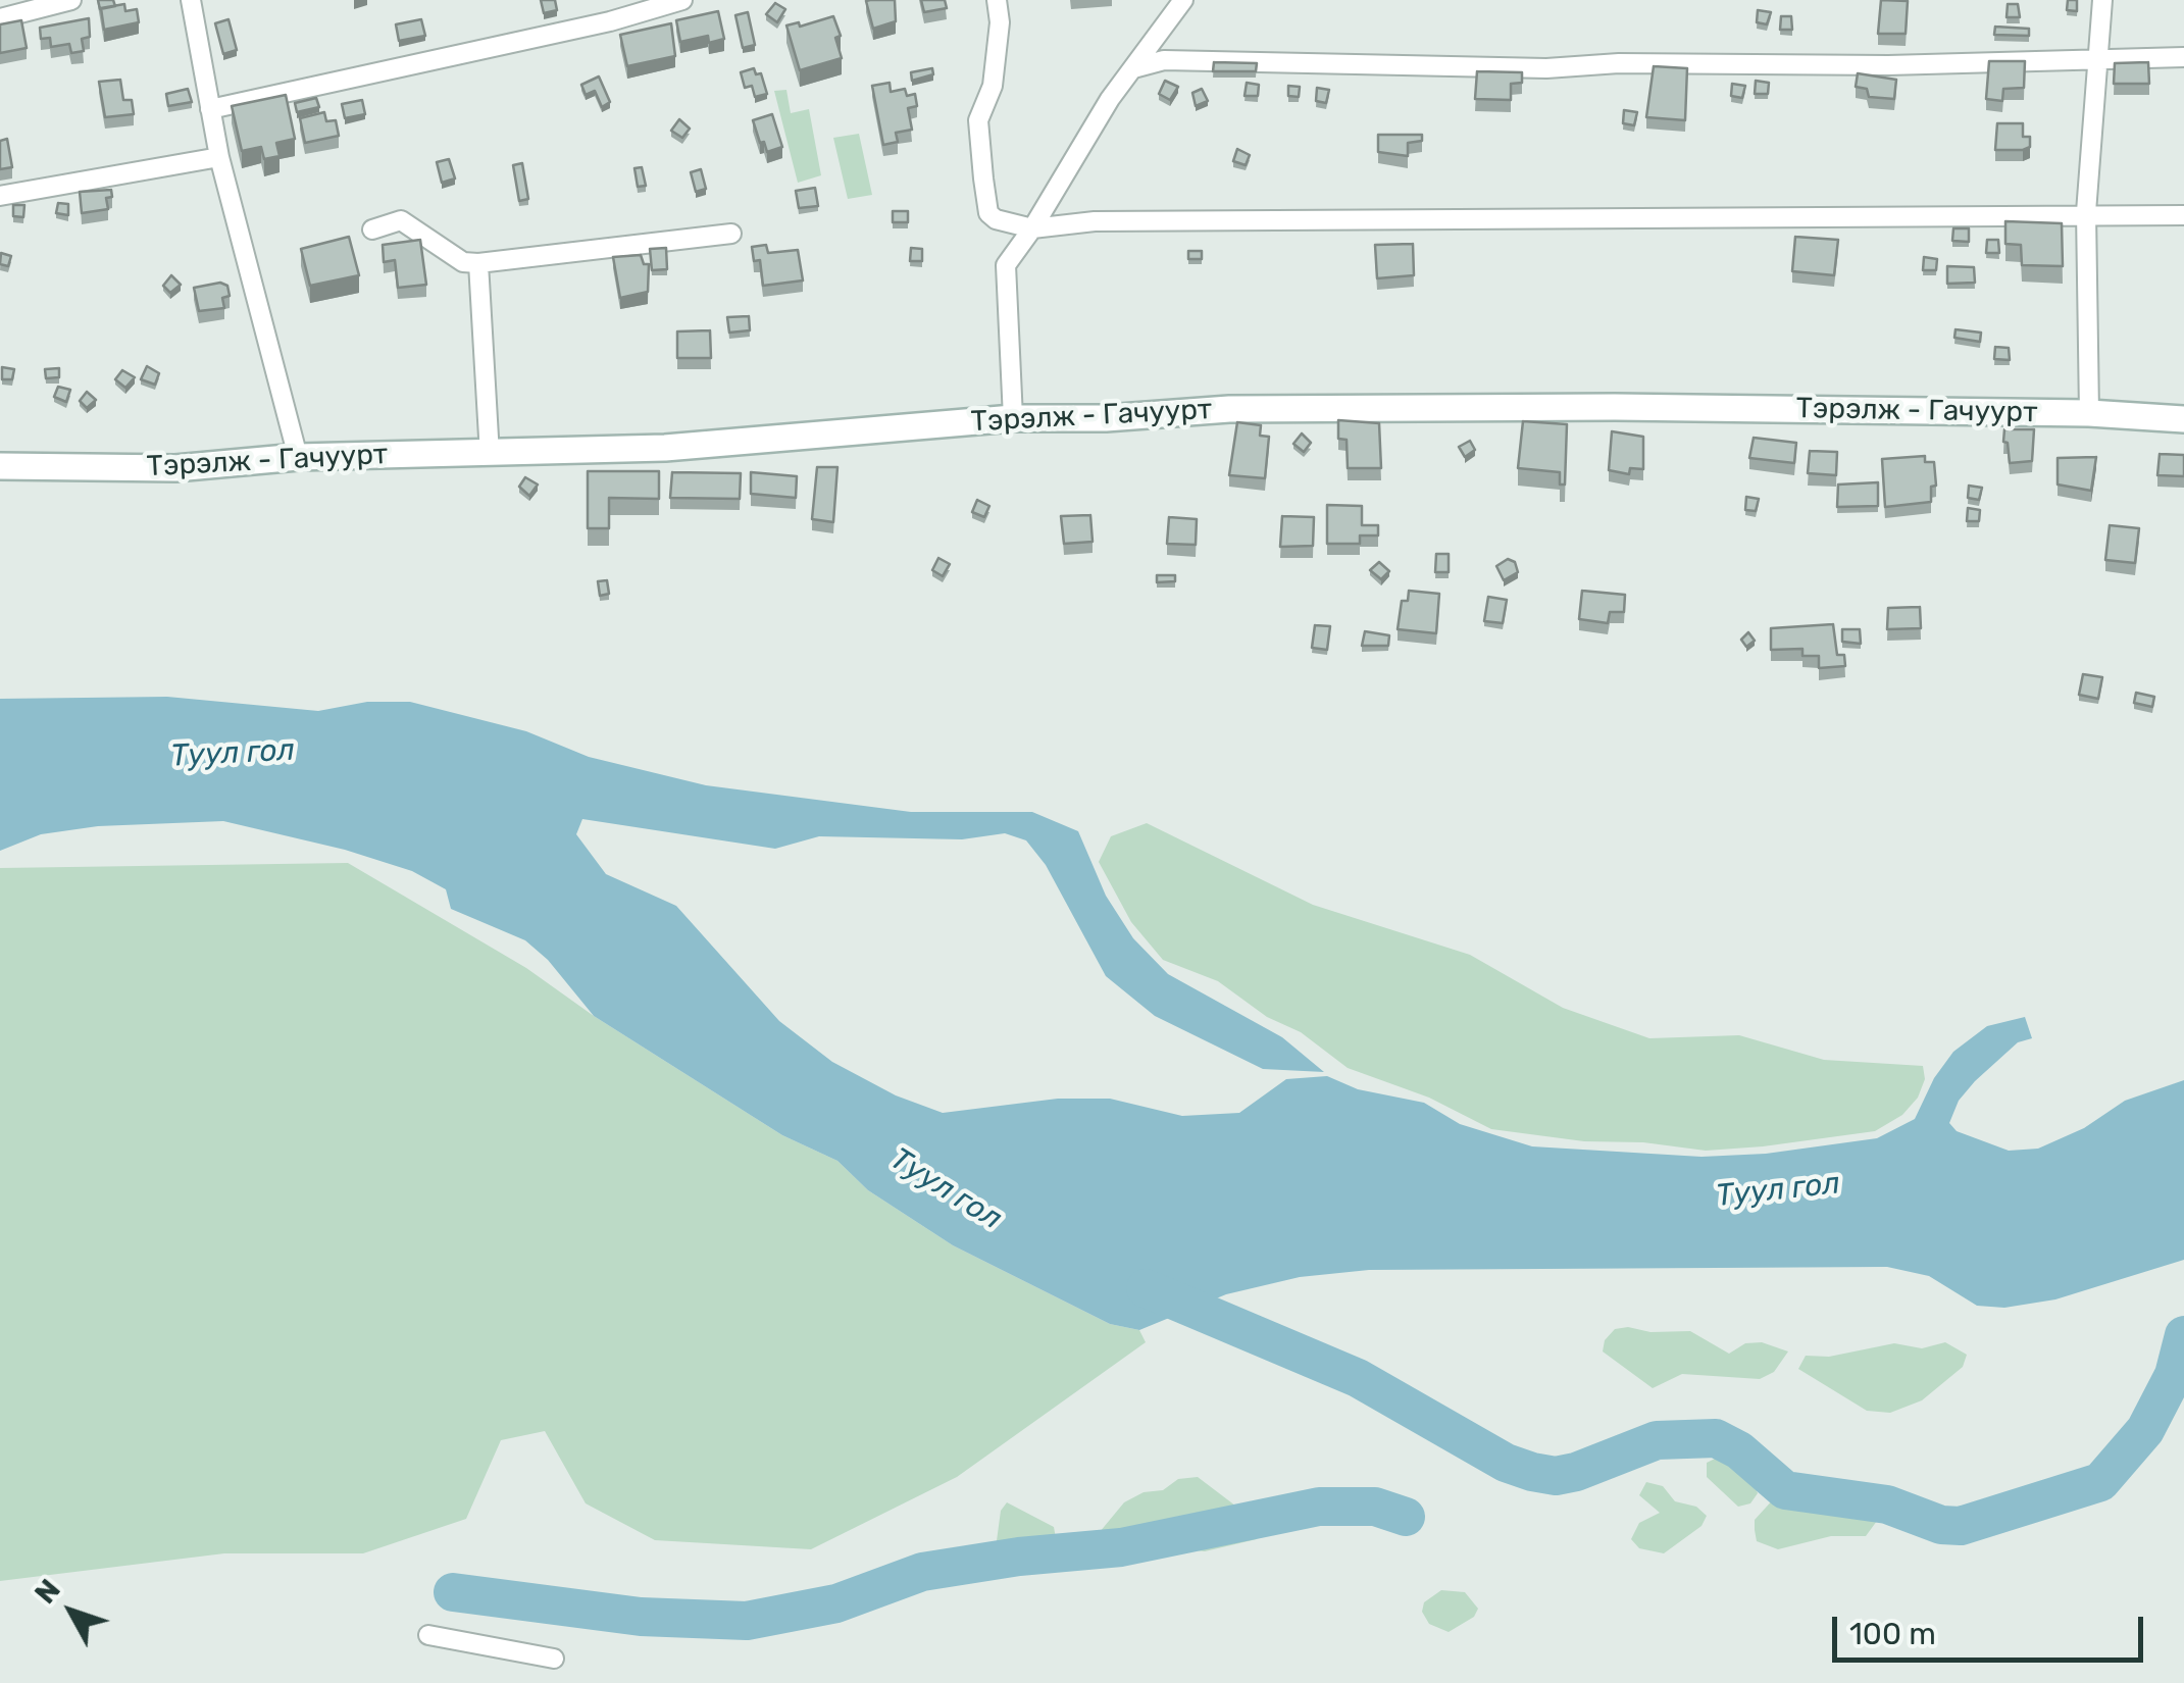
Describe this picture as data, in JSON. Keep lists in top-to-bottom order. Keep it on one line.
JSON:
{"streets":{"main road":["Тэрэлж - Гачуурт"]},"water":["Туул гол"],"scale_bar":"100 m","north":"top left"}
